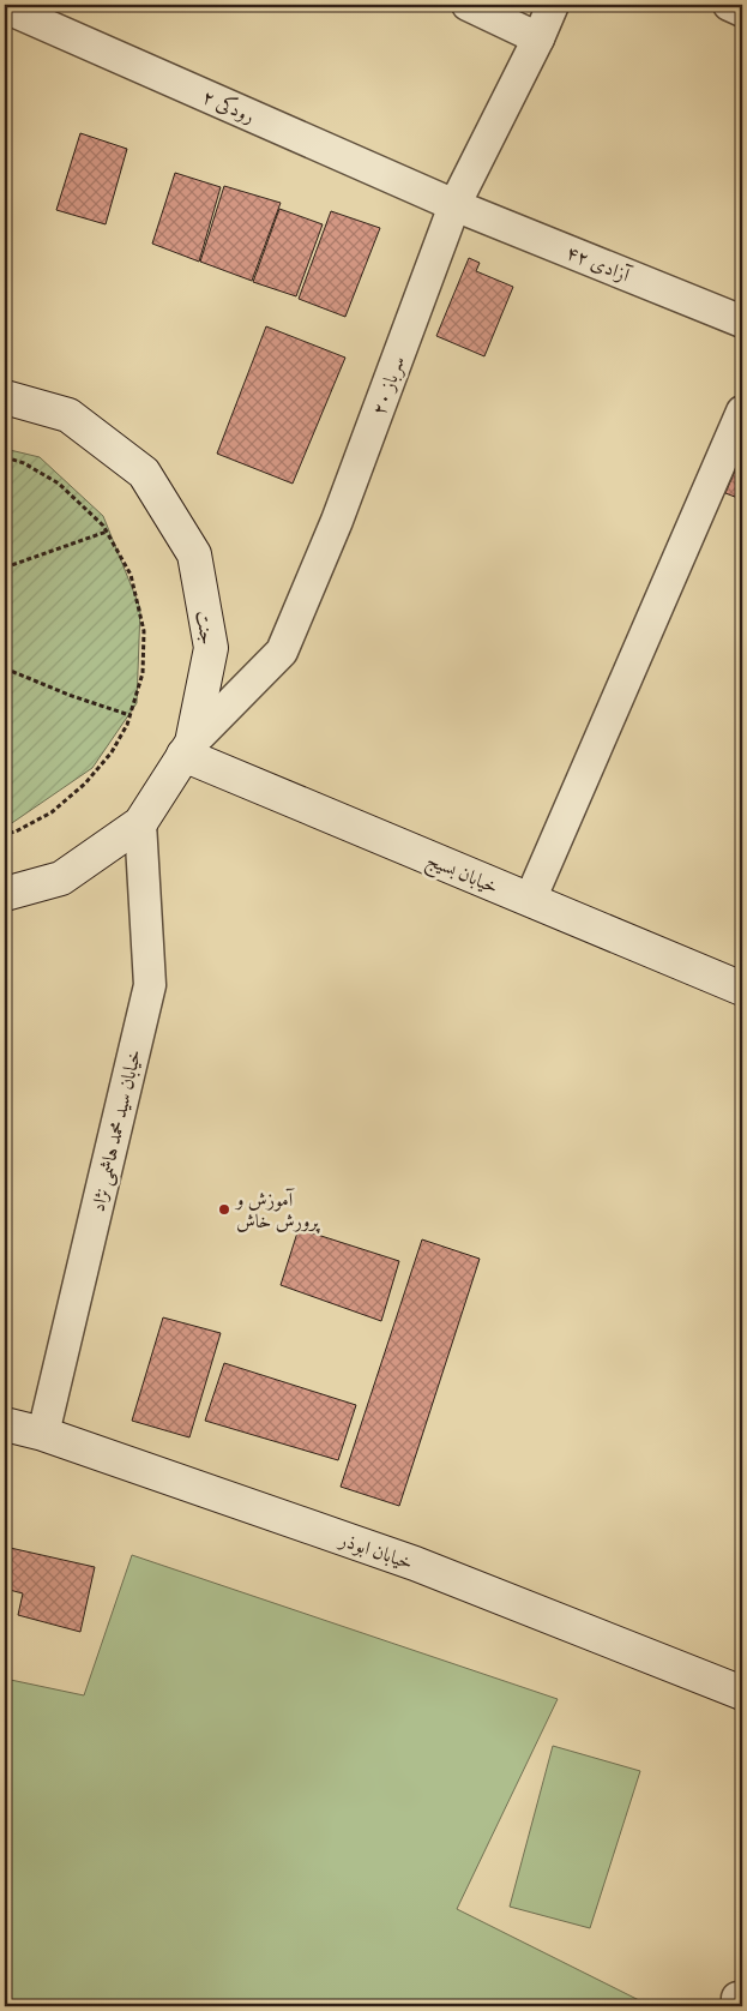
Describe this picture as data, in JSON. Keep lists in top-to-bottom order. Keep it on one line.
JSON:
{"streets":{"street":["رودکی ۲","آزادی ۴۲","سرباز ۲۰","جنت","خیابان بسیج","خیابان سید محمد هاشمی نژاد","خیابان ابوذر"]},"crossings":[["رودکی ۲","آزادی ۴۲"],["رودکی ۲","سرباز ۲۰"],["آزادی ۴۲","سرباز ۲۰"],["سرباز ۲۰","جنت"],["سرباز ۲۰","خیابان بسیج"],["جنت","خیابان بسیج"],["جنت","خیابان سید محمد هاشمی نژاد"],["خیابان سید محمد هاشمی نژاد","خیابان ابوذر"]],"places":["آموزش و پرورش خاش"]}
